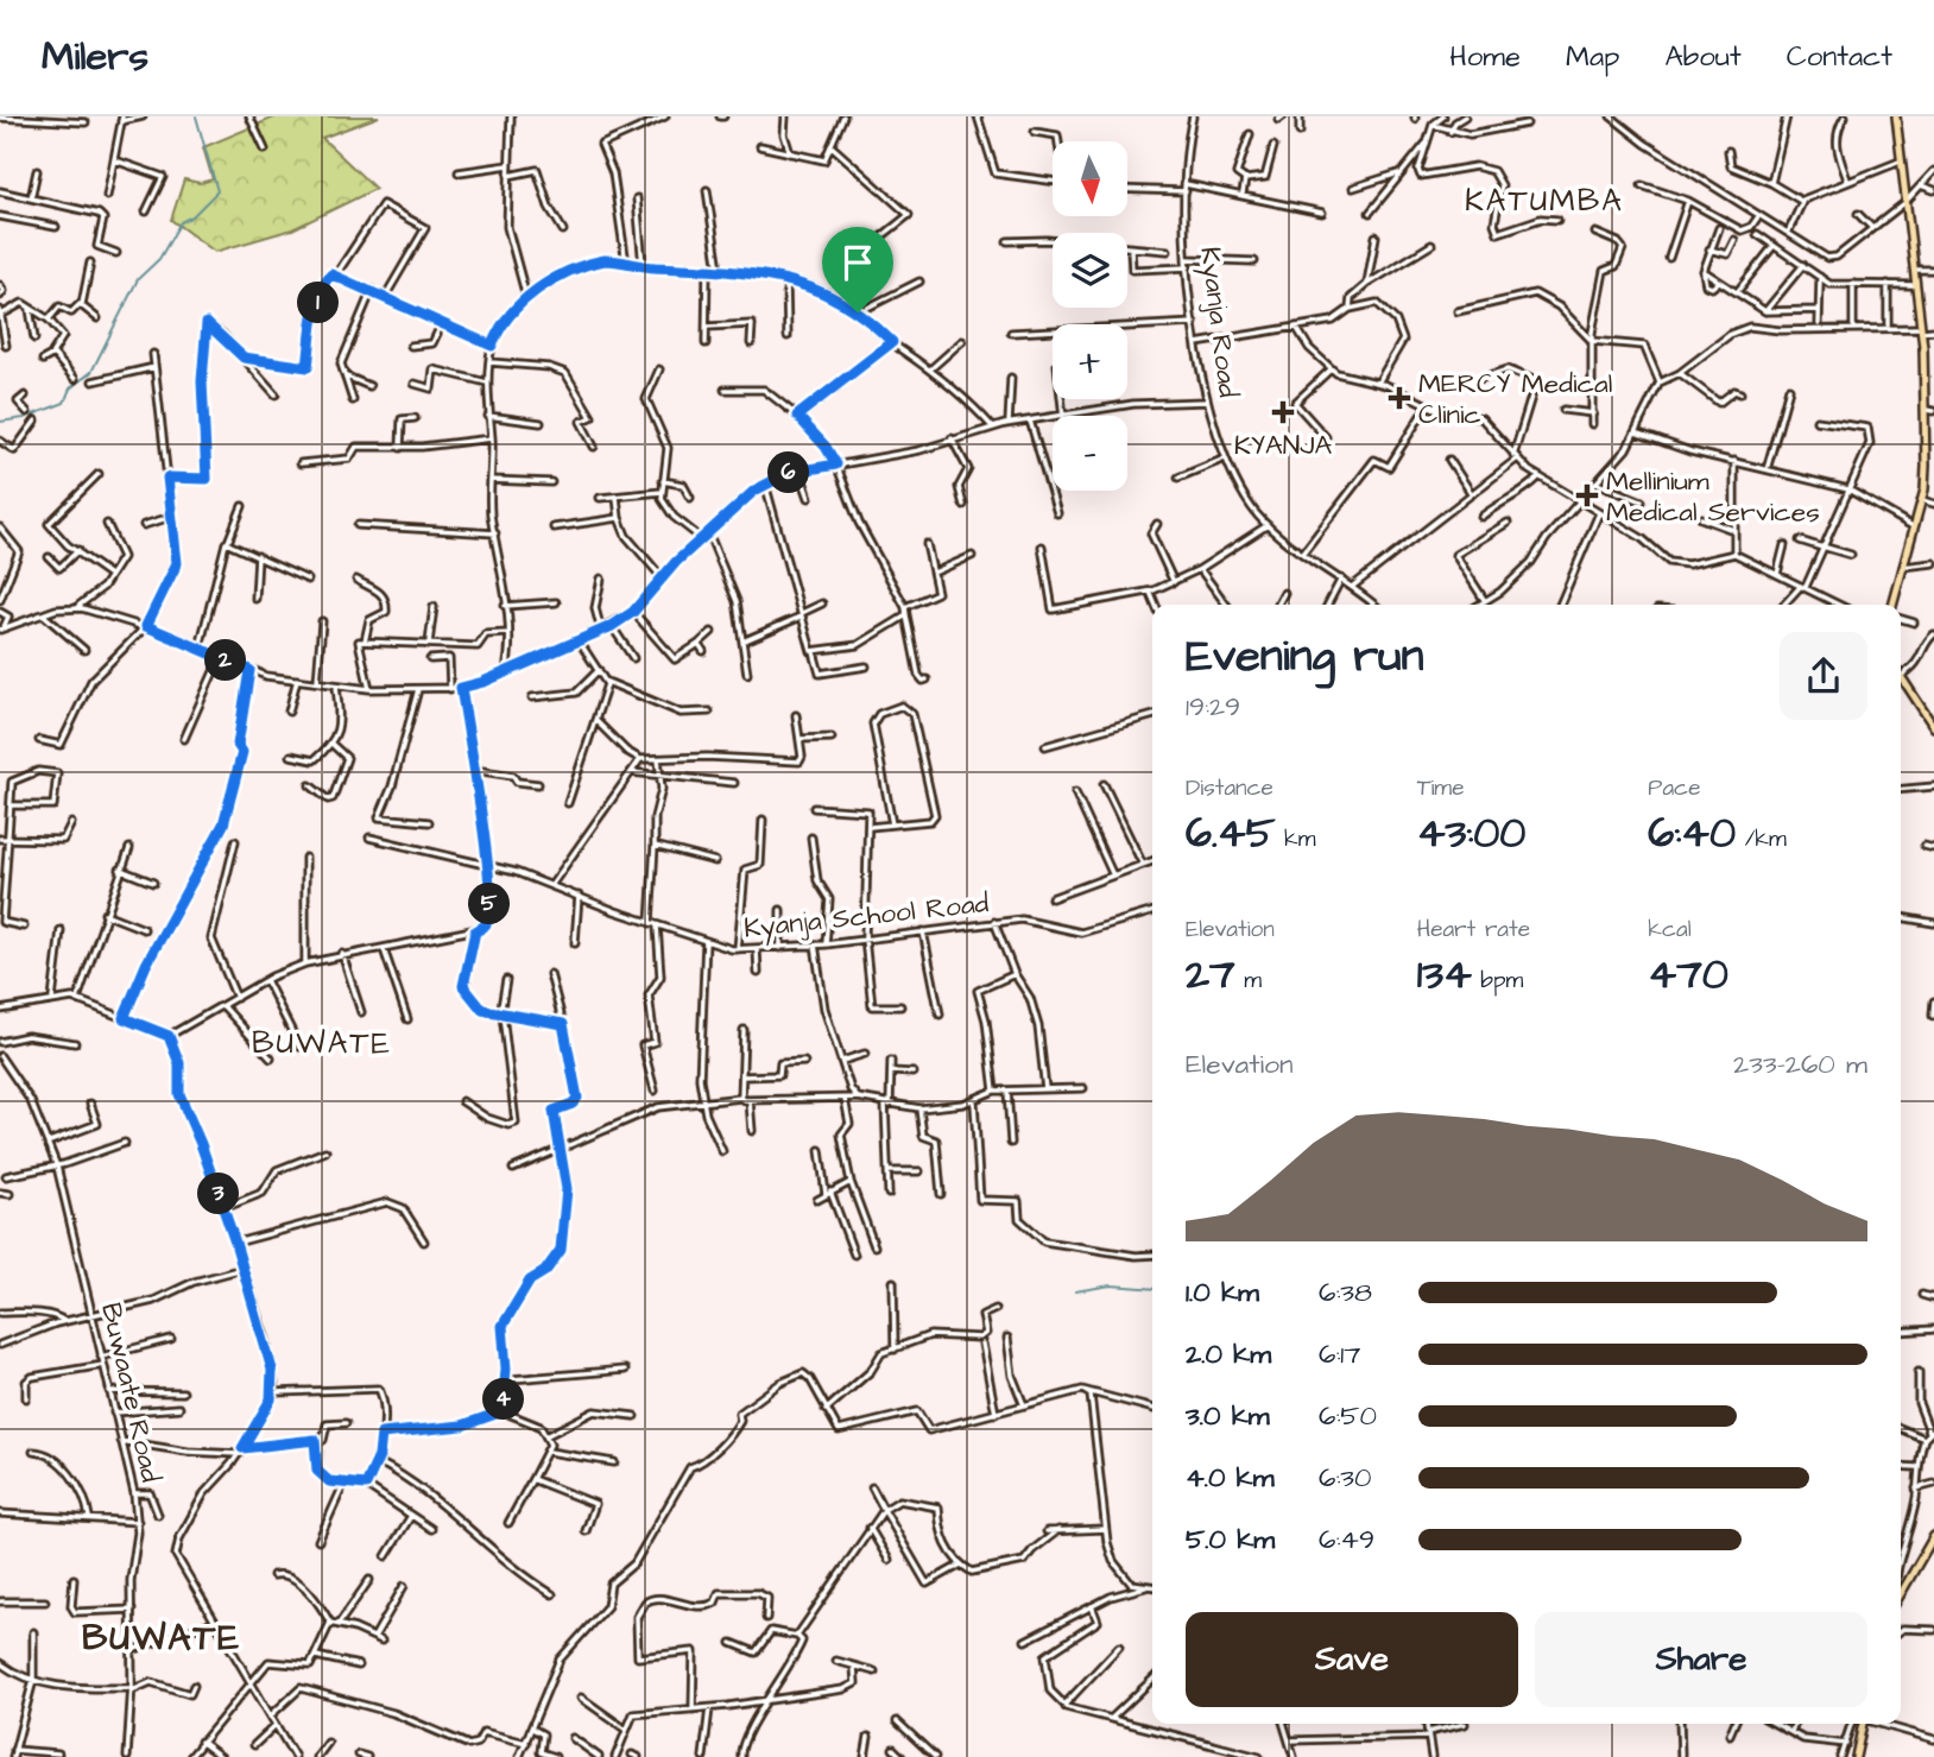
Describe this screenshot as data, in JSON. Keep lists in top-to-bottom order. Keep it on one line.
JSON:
{"streets":{"street":["Kyanja Road","Kyanja School Road","Buwaate Road"]},"districts":["KATUMBA","BUWATE","BUWATE"],"places":{"health":["MERCY Medical Clinic","KYANJA","Mellinium Medical Services"]},"north":"bottom","page":{"header":"Milers","nav":["Home","Map","About","Contact"],"map_buttons":["+","−"],"pins":["1","6","2","5","3","4"],"heading":["Evening run","19:29"],"stats":[["Distance","6.45 km"],["Time","43:00"],["Pace","6:40 /km"],["Elevation","27 m"],["Heart rate","134 bpm"],["kcal","470"]],"chart":["Elevation","233–260 m"],"list":[{"name":"1.0 km","note":"6:38"},{"name":"2.0 km","note":"6:17"},{"name":"3.0 km","note":"6:50"},{"name":"4.0 km","note":"6:30"},{"name":"5.0 km","note":"6:49"}],"buttons":["Save","Share"]}}
